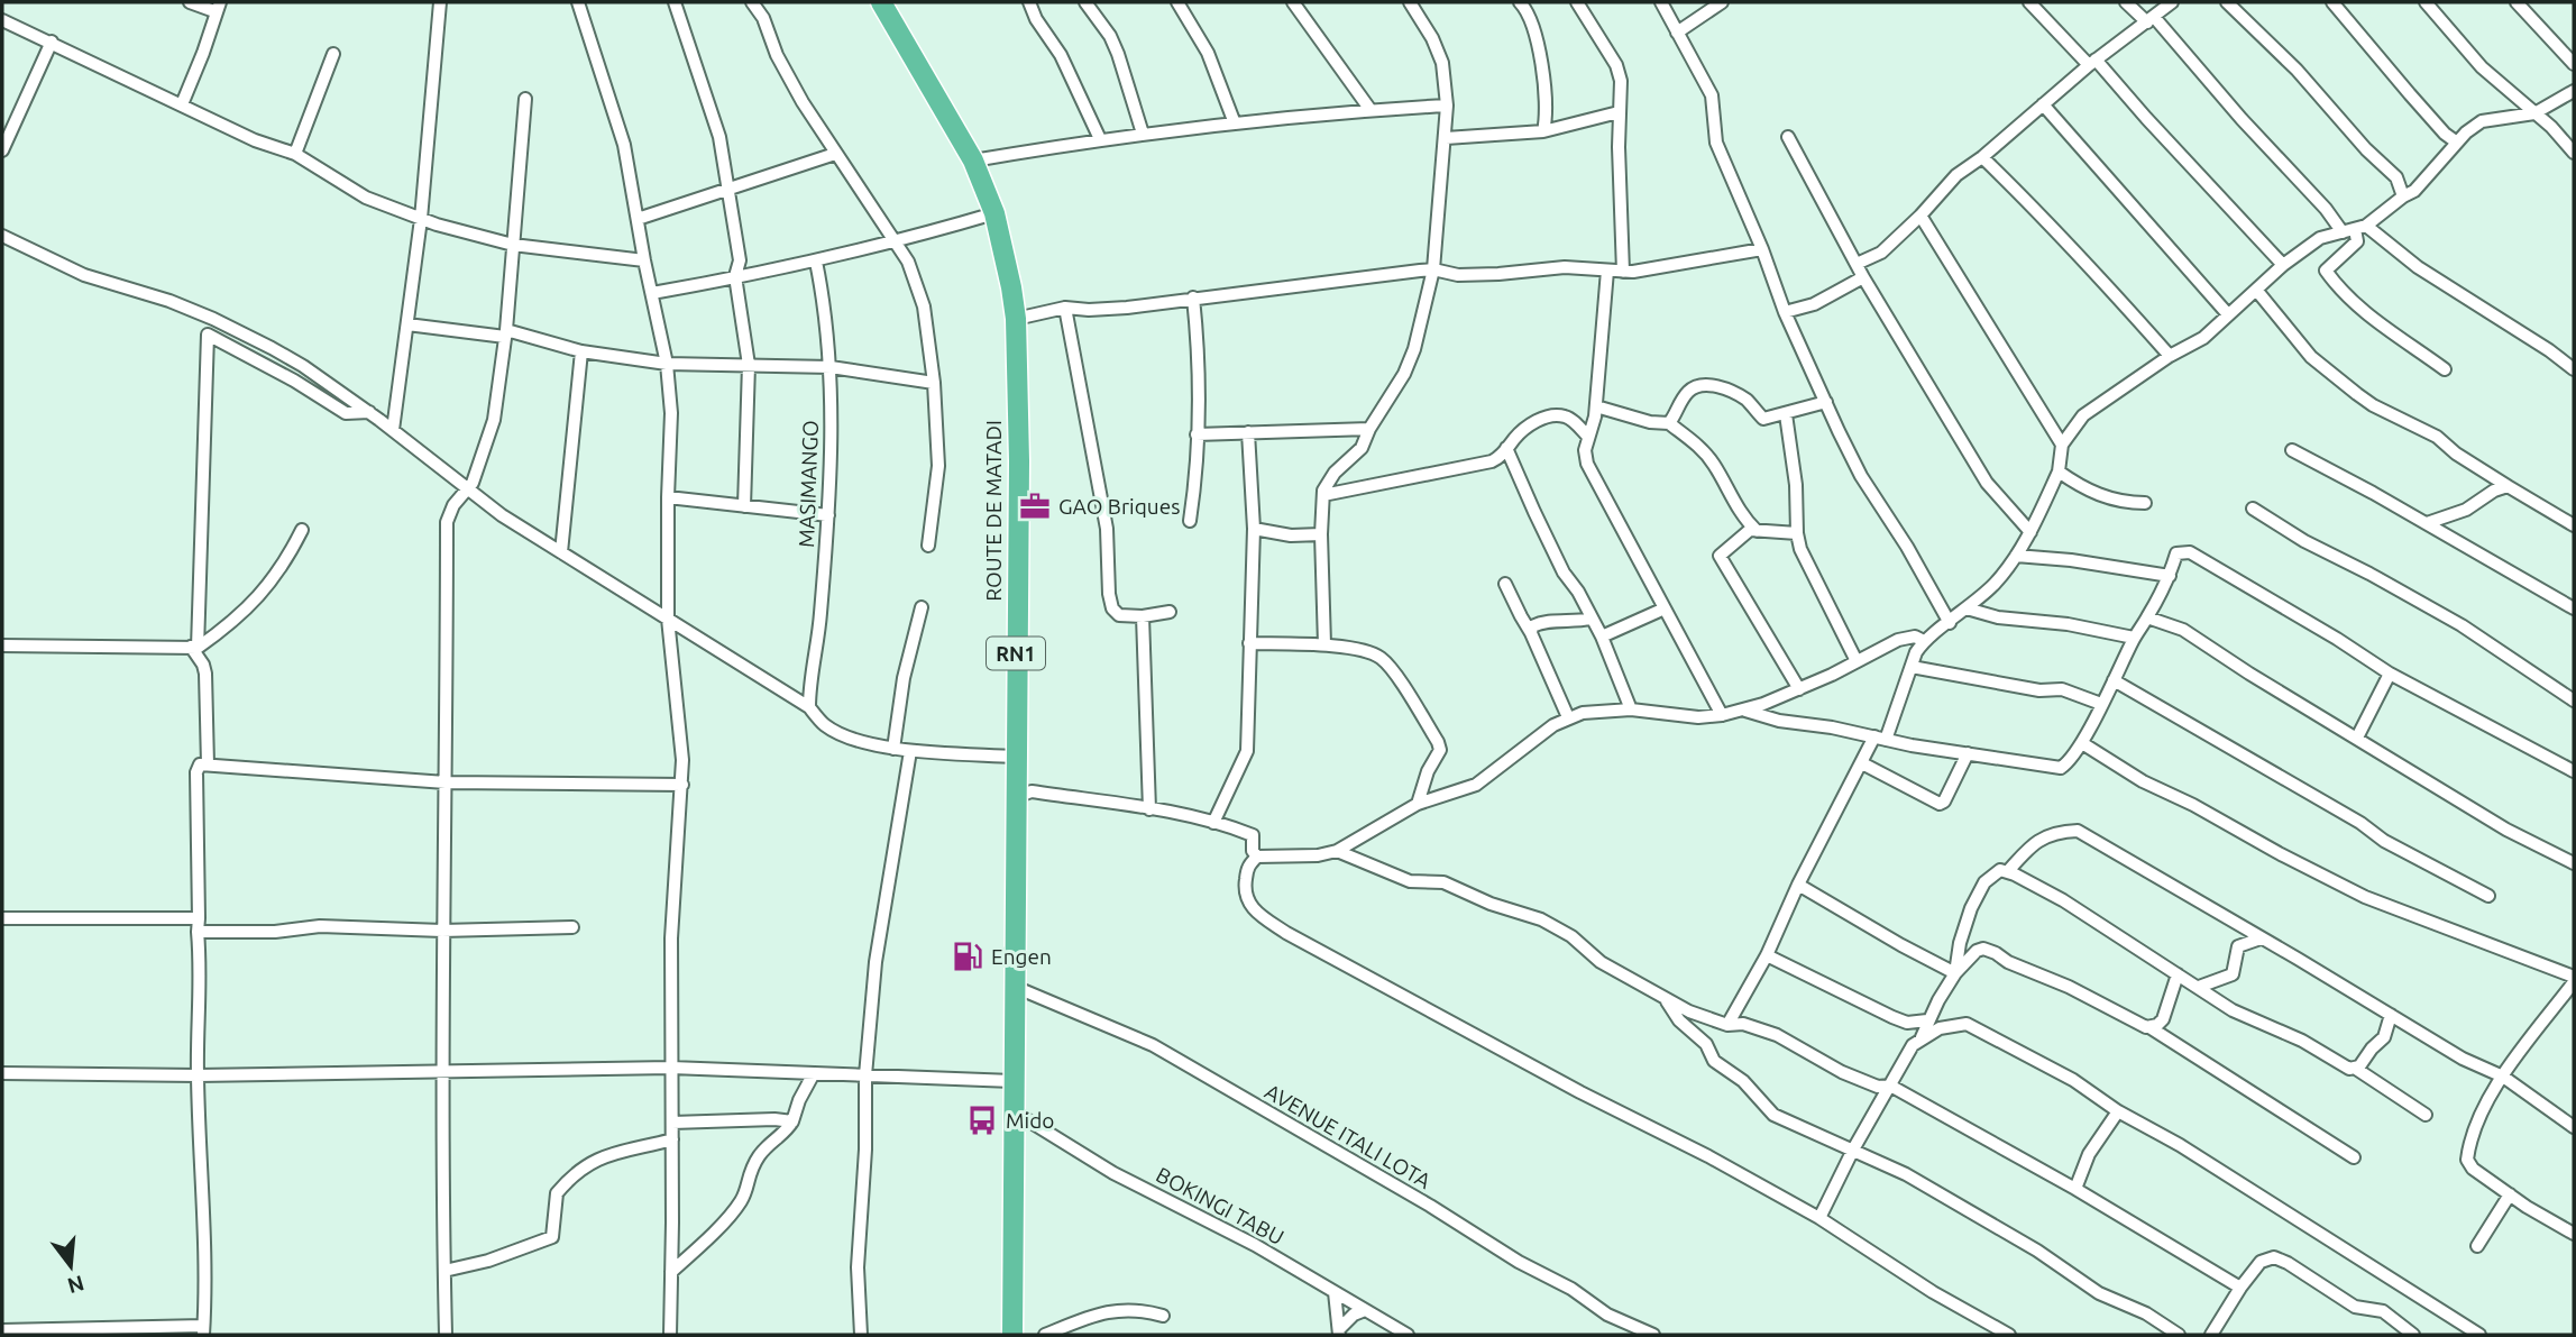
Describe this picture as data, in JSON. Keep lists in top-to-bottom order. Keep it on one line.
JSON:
{"streets":{"highway":["ROUTE DE MATADI","RN1"],"street":["MASIMANGO","AVENUE ITALI LOTA","BOKINGI TABU"]},"crossings":[["ROUTE DE MATADI","AVENUE ITALI LOTA"],["ROUTE DE MATADI","BOKINGI TABU"]],"places":{"office":["GAO Briques"],"fuel station":["Engen"],"bus stop":["Mido"]},"north":"bottom"}
